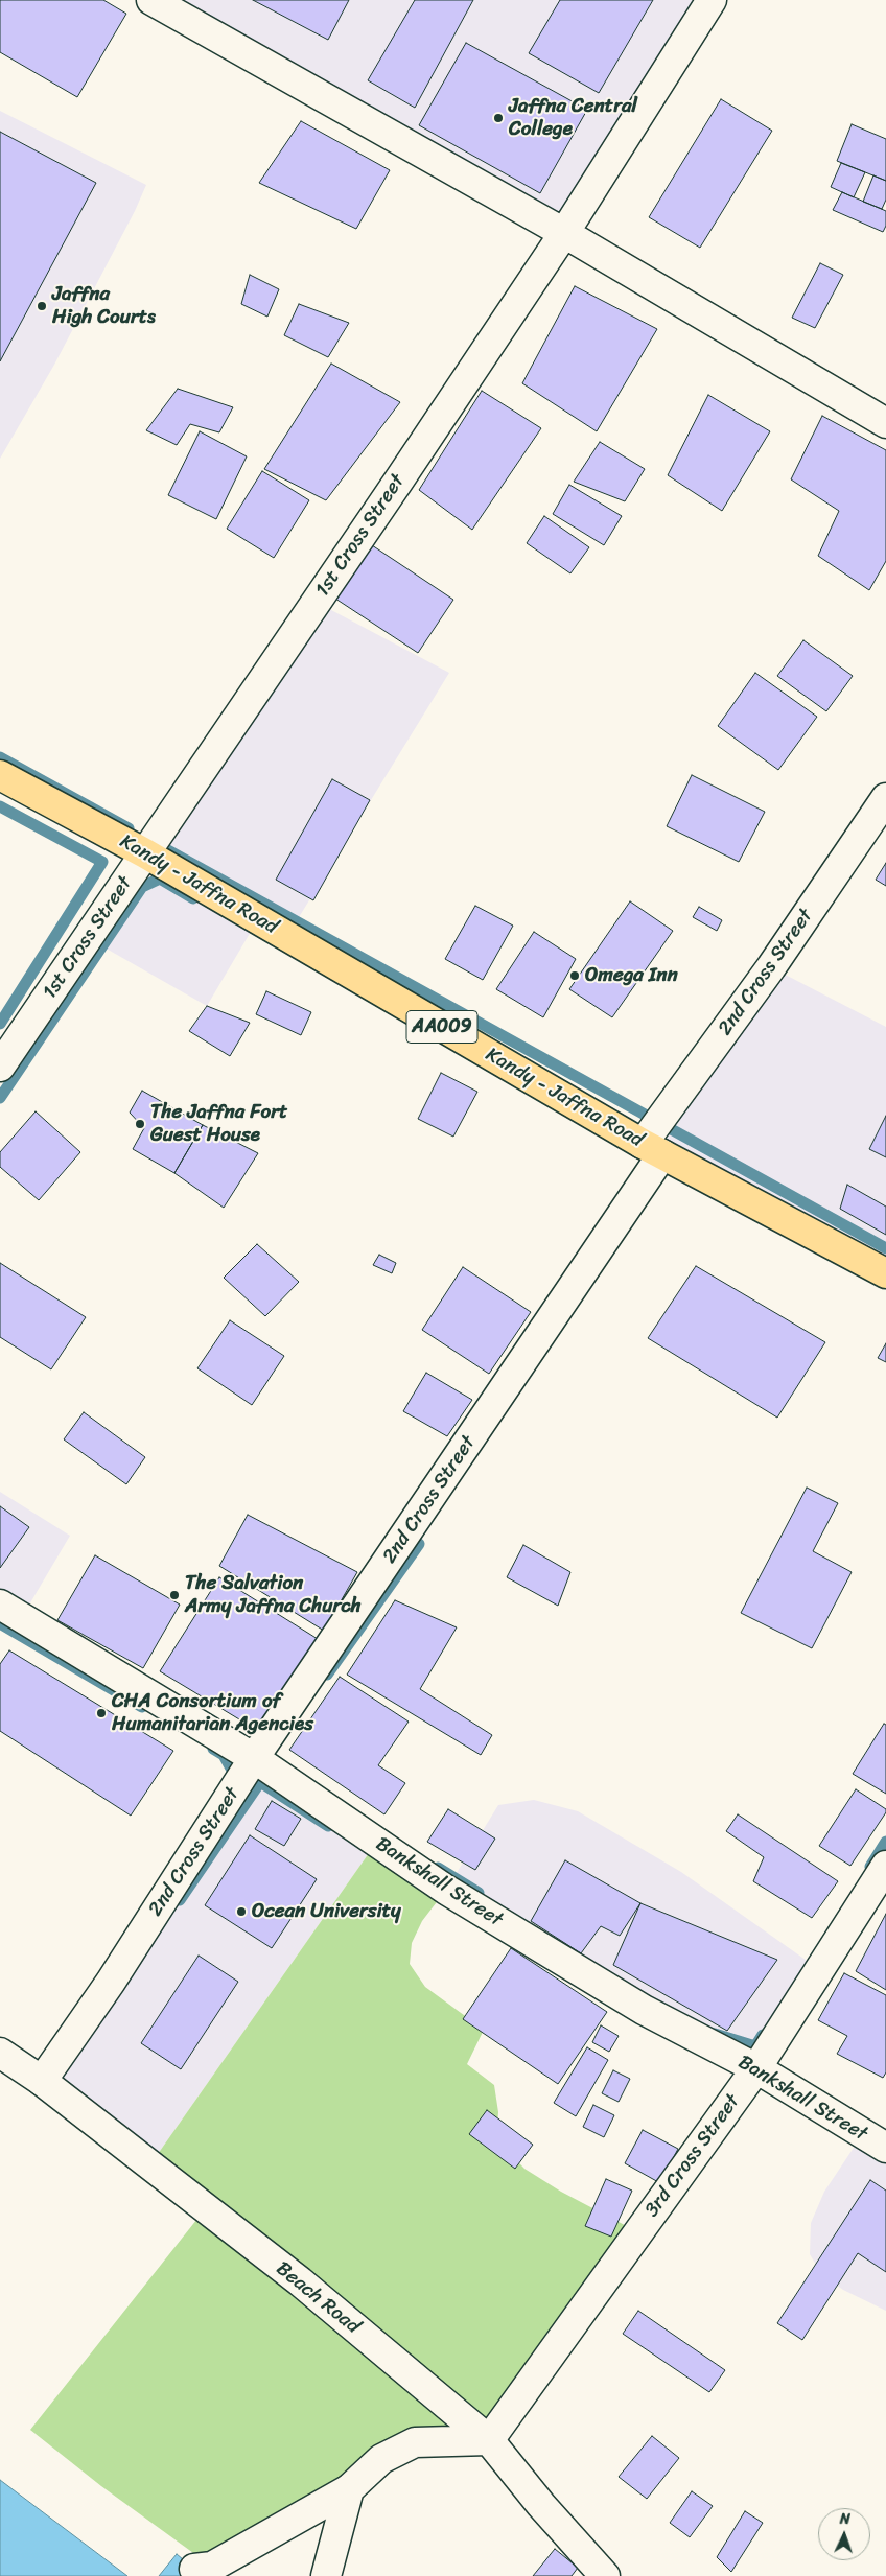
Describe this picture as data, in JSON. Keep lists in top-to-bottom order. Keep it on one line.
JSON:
{"streets":{"highway":["Kandy - Jaffna Road","AA009"],"street":["1st Cross Street","2nd Cross Street","Bankshall Street","3rd Cross Street","Beach Road"]},"crossings":[["1st Cross Street","Kandy - Jaffna Road"],["Kandy - Jaffna Road","2nd Cross Street"],["2nd Cross Street","Bankshall Street"],["2nd Cross Street","Beach Road"],["Bankshall Street","3rd Cross Street"],["3rd Cross Street","Beach Road"]],"places":["Jaffna Central College","Jaffna High Courts","Omega Inn","The Jaffna Fort Guest House","The Salvation Army Jaffna Church","CHA Consortium of Humanitarian Agencies","Ocean University"],"north":"top"}
